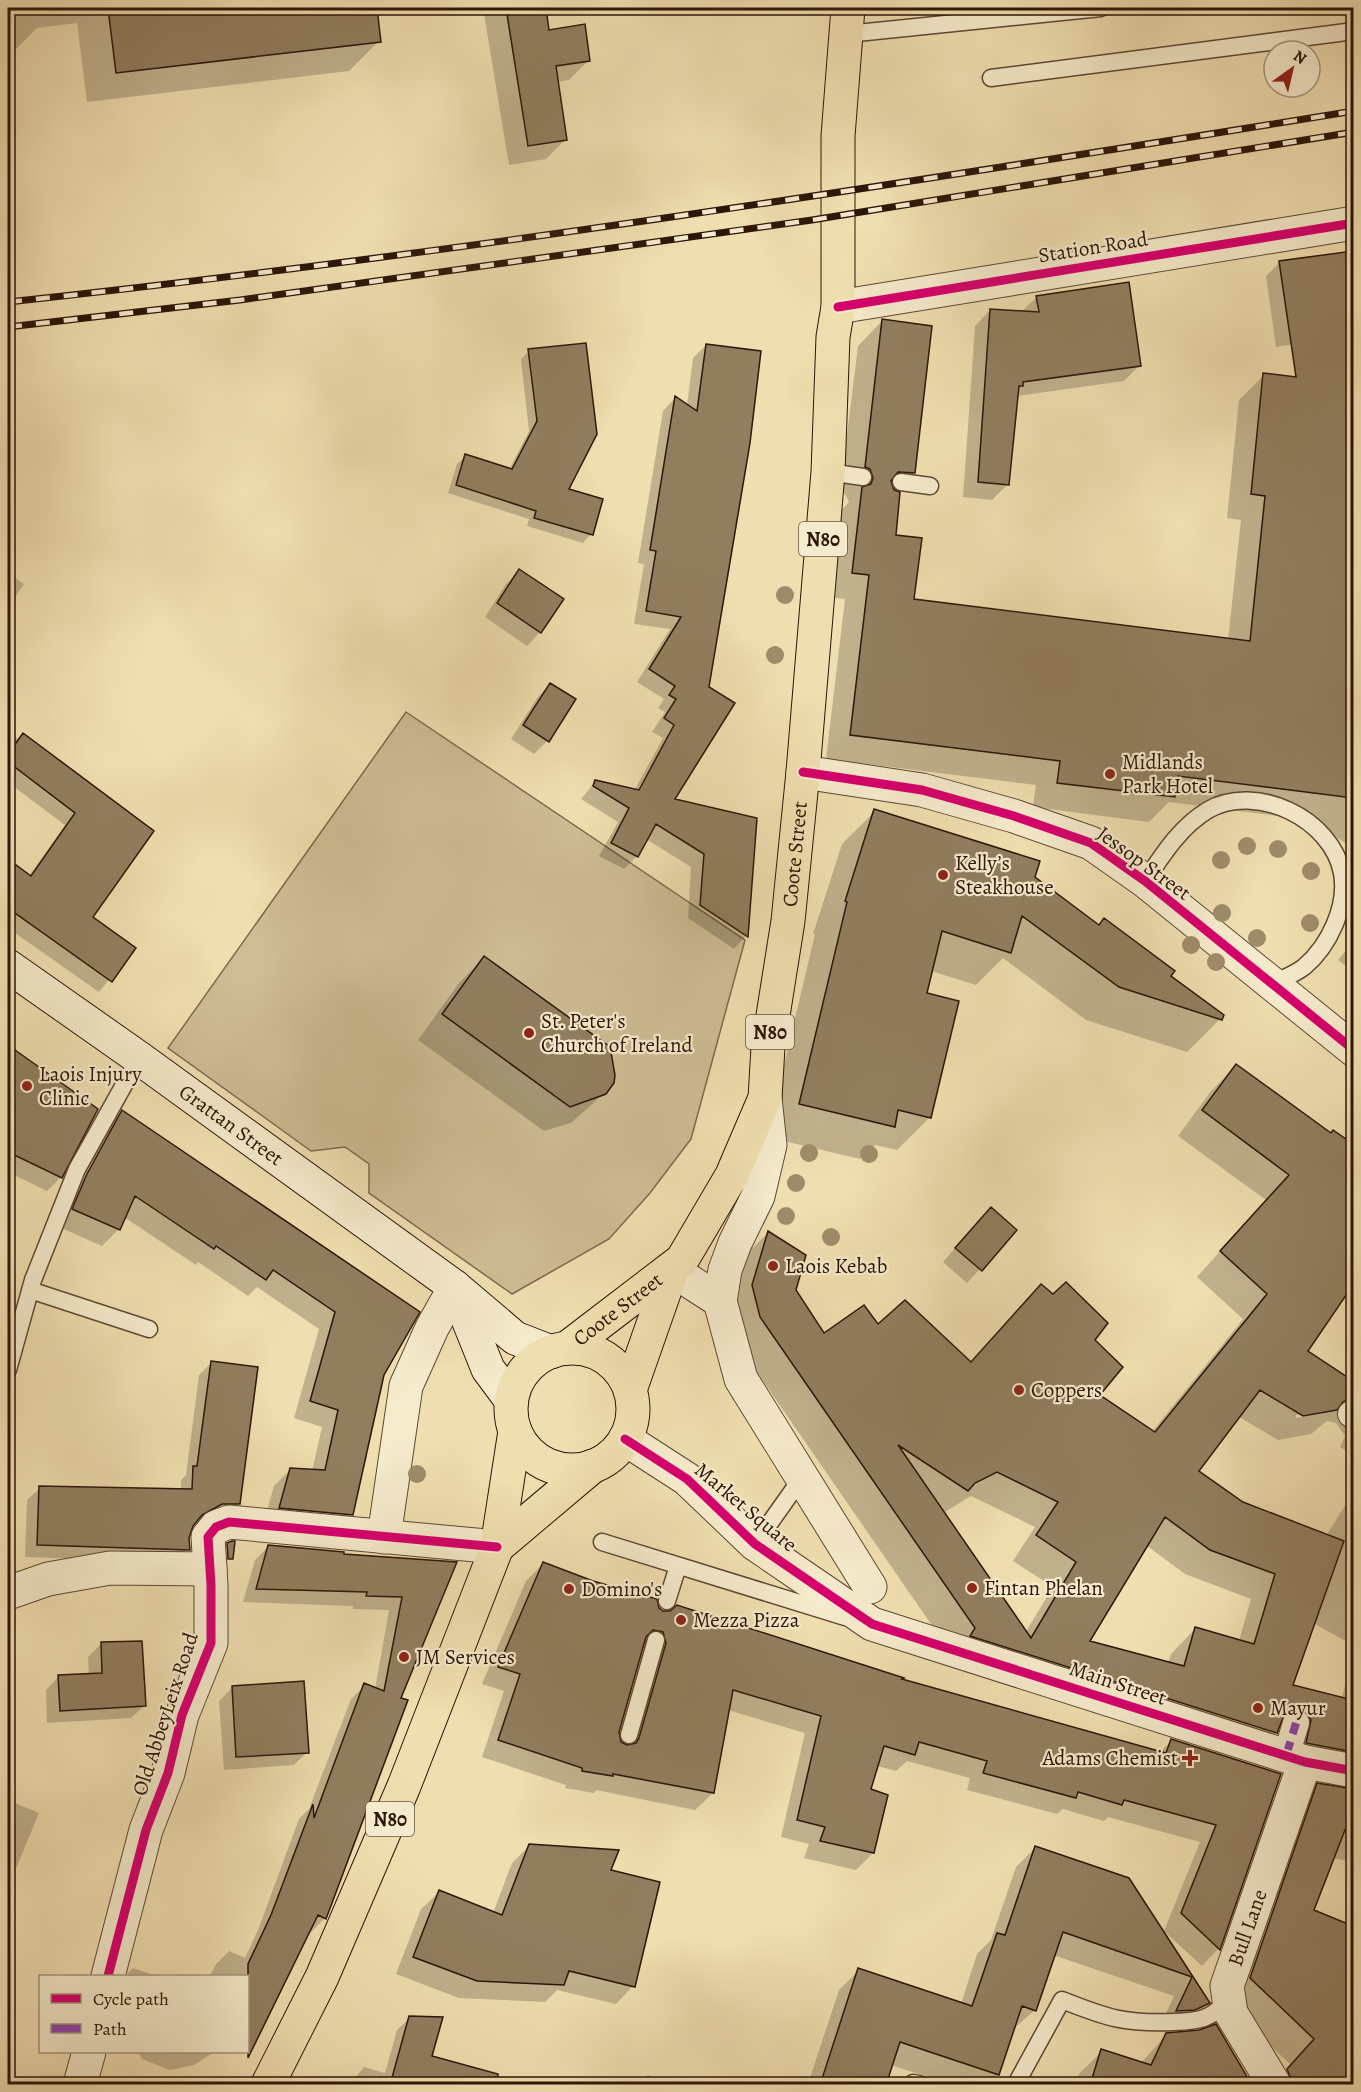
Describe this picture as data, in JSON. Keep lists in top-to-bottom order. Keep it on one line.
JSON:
{"streets":{"main road":["N80","Coote Street"],"street":["Station Road","Jessop Street","Grattan Street","Market Square","Main Street","Old AbbeyLeix Road","Bull Lane"]},"crossings":[["Station Road","N80"],["Station Road","Coote Street"],["N80","Coote Street"],["N80","Grattan Street"],["N80","Market Square"],["N80","Old AbbeyLeix Road"],["Coote Street","Jessop Street"],["Coote Street","Grattan Street"],["Coote Street","Market Square"],["Grattan Street","Market Square"],["Market Square","Main Street"],["Main Street","Bull Lane"]],"places":{"other":["Midlands Park Hotel","Kelly’s Steakhouse","St. Peter's Church of Ireland","Laois Injury Clinic","Laois Kebab","Coppers","Fintan Phelan","Domino's","Mezza Pizza","JM Services","Mayur"],"health":["Adams Chemist"]},"legend":["Cycle path","Path"],"north":"top right"}
